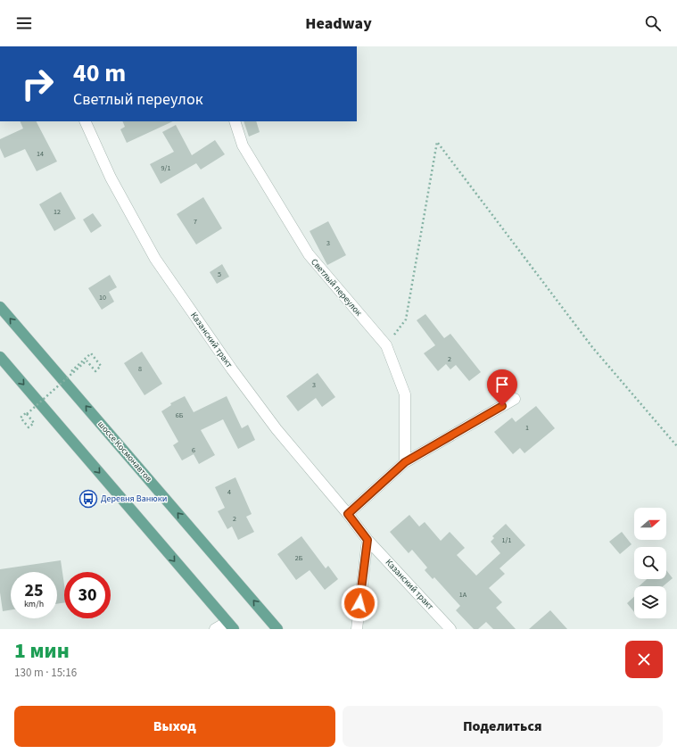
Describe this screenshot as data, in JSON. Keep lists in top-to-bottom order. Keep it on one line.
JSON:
{"streets":{"main road":["шоссе Космонавтов"],"street":["Светлый переулок","Казанский тракт"]},"places":{"bus stop":["Деревня Ванюки"]},"house_numbers":["14","9/1","12","7","3","5","10","2","8","3","6Б","1","6","4","2","1/1","2Б","1А"],"north":"right","page":{"header":"Headway","turn":["40 m","Светлый переулок"],"speed":"25 km/h","limit":"30","heading":["1 мин","130 m · 15:16"],"buttons":["Выход","Поделиться"]}}
